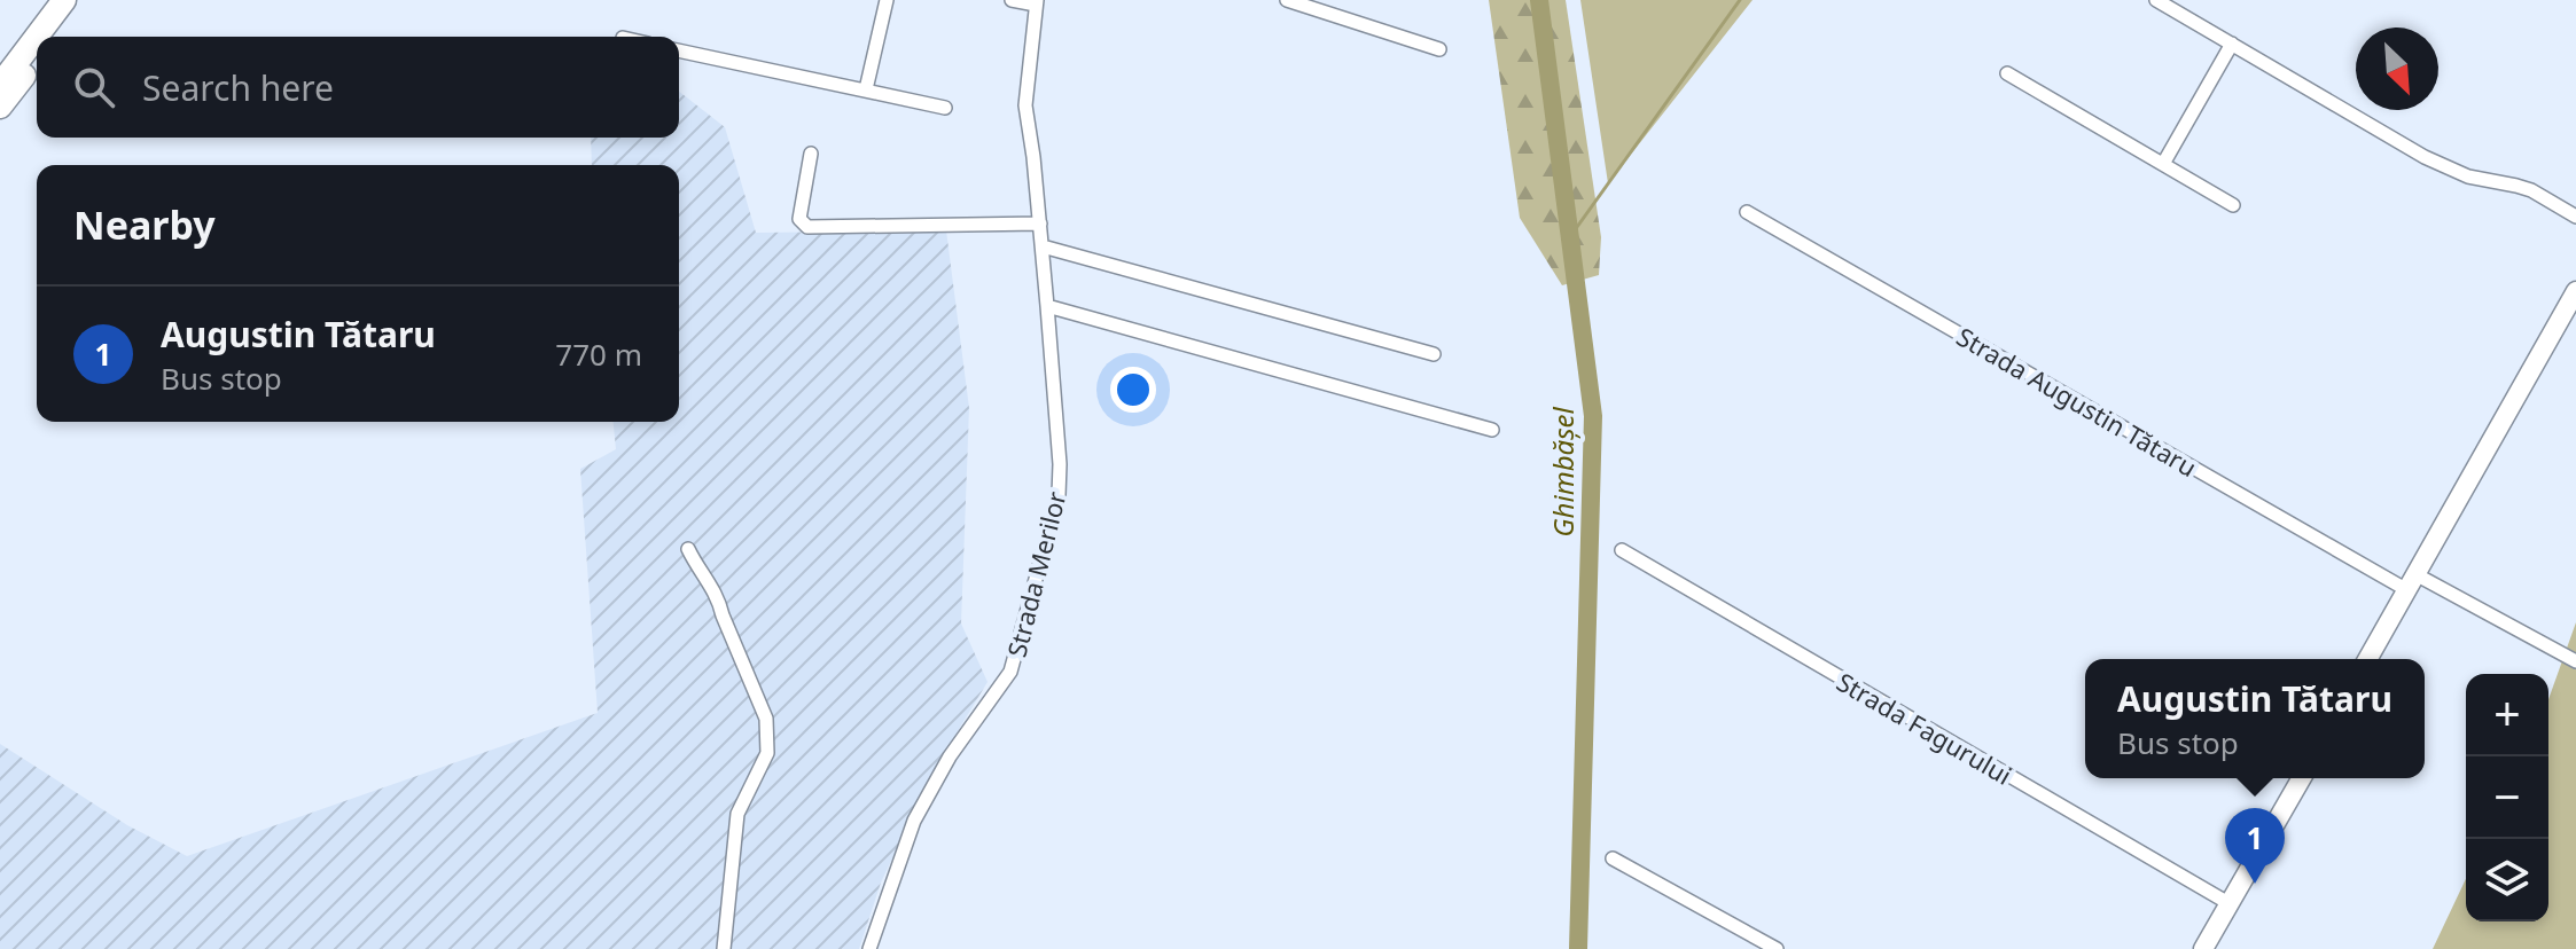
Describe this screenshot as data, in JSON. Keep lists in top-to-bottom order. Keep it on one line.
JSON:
{"streets":{"street":["Strada Augustin Tătaru","Strada Merilor","Strada Fagurului"]},"water":["Ghimbășel"],"north":"bottom right","page":{"search":"Search here","heading":"Nearby","list":[{"mark":"1","name":"Augustin Tătaru","note":"Bus stop","value":"770 m"}],"popup":["Augustin Tătaru","Bus stop"],"map_buttons":["+","−"],"pins":"1"}}
